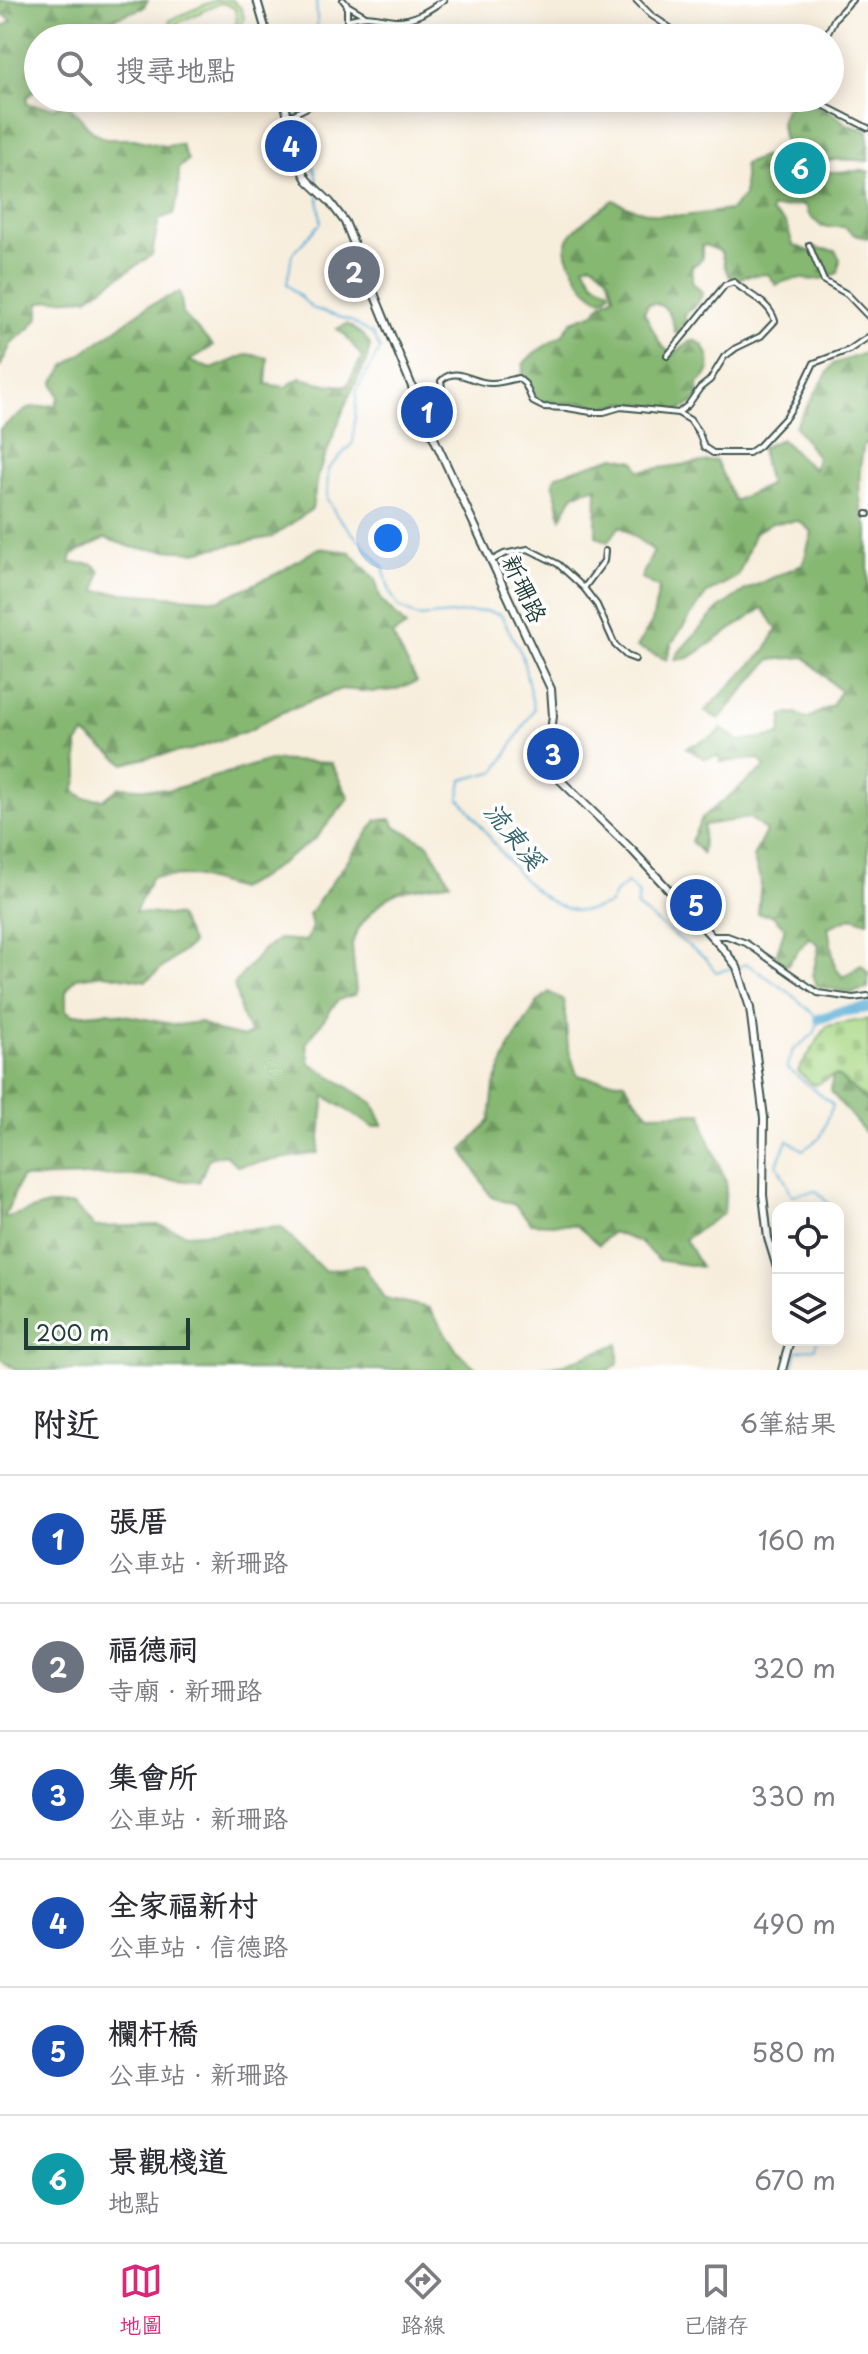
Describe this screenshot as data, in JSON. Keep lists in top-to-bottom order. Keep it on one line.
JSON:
{"streets":{"street":["新珊路"]},"water":["流東溪"],"scale_bar":"200 m","page":{"search":"搜尋地點","pins":["4","6","2","1","3","5"],"scale":"200 m","heading":["附近","6筆結果"],"list":[{"mark":"1","name":"張厝","note":"公車站 · 新珊路","value":"160 m"},{"mark":"2","name":"福德祠","note":"寺廟 · 新珊路","value":"320 m"},{"mark":"3","name":"集會所","note":"公車站 · 新珊路","value":"330 m"},{"mark":"4","name":"全家福新村","note":"公車站 · 信德路","value":"490 m"},{"mark":"5","name":"欄杆橋","note":"公車站 · 新珊路","value":"580 m"},{"mark":"6","name":"景觀棧道","note":"地點","value":"670 m"}],"nav":["地圖","路線","已儲存"]}}
